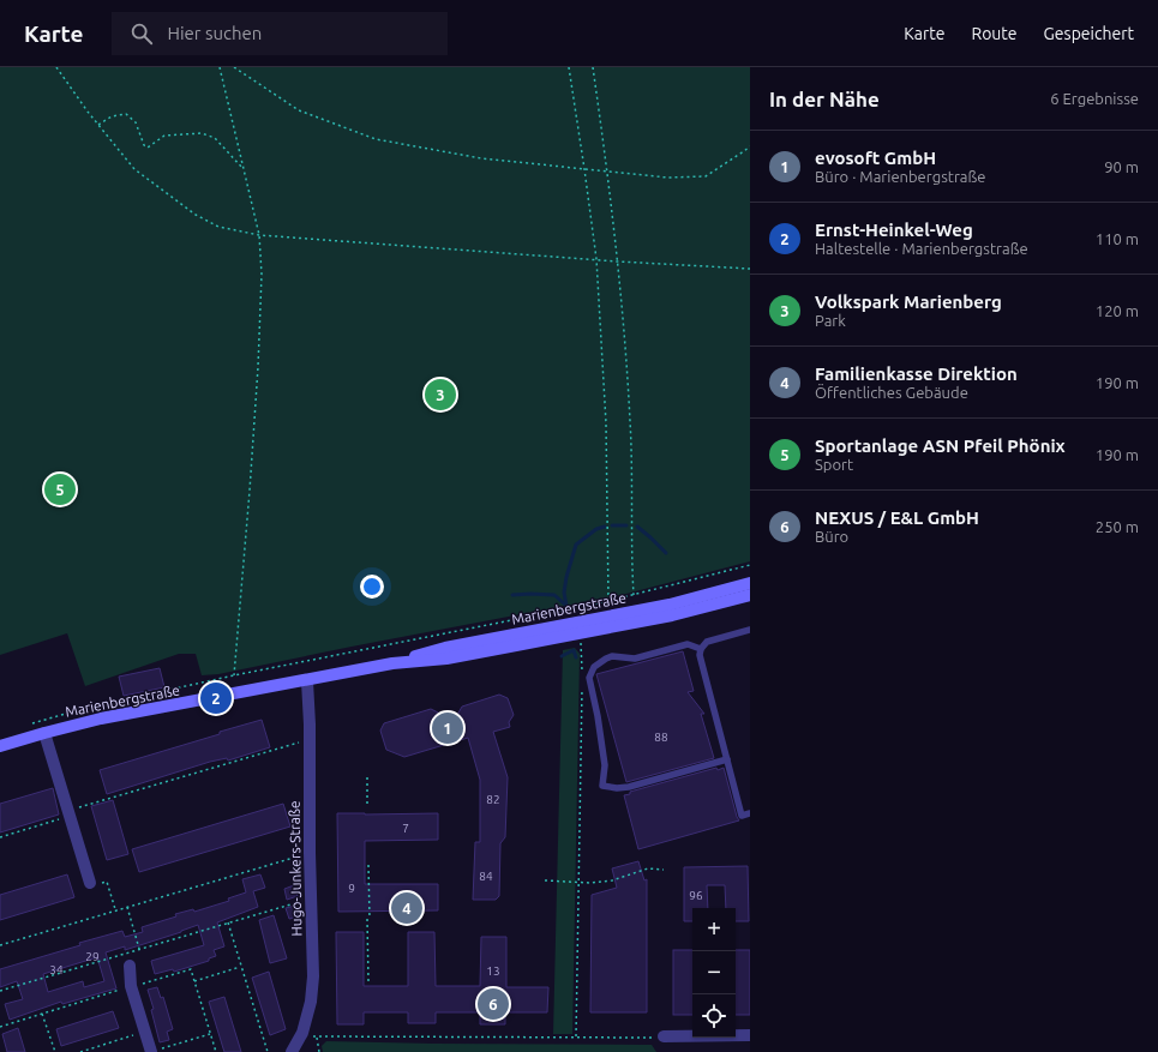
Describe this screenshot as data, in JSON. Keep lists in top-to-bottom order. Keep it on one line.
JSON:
{"streets":{"main road":["Marienbergstraße"],"street":["Hugo-Junkers-Straße"]},"crossings":[["Marienbergstraße","Hugo-Junkers-Straße"]],"house_numbers":["88","82","7","84","9","96","29","34","13"],"page":{"header":"Karte","search":"Hier suchen","nav":["Karte","Route","Gespeichert"],"heading":["In der Nähe","6 Ergebnisse"],"list":[{"mark":"1","name":"evosoft GmbH","note":"Büro · Marienbergstraße","value":"90 m"},{"mark":"2","name":"Ernst-Heinkel-Weg","note":"Haltestelle · Marienbergstraße","value":"110 m"},{"mark":"3","name":"Volkspark Marienberg","note":"Park","value":"120 m"},{"mark":"4","name":"Familienkasse Direktion","note":"Öffentliches Gebäude","value":"190 m"},{"mark":"5","name":"Sportanlage ASN Pfeil Phönix","note":"Sport","value":"190 m"},{"mark":"6","name":"NEXUS / E&L GmbH","note":"Büro","value":"250 m"}],"pins":["3","5","2","1","4","6"],"map_buttons":["+","−"]}}
